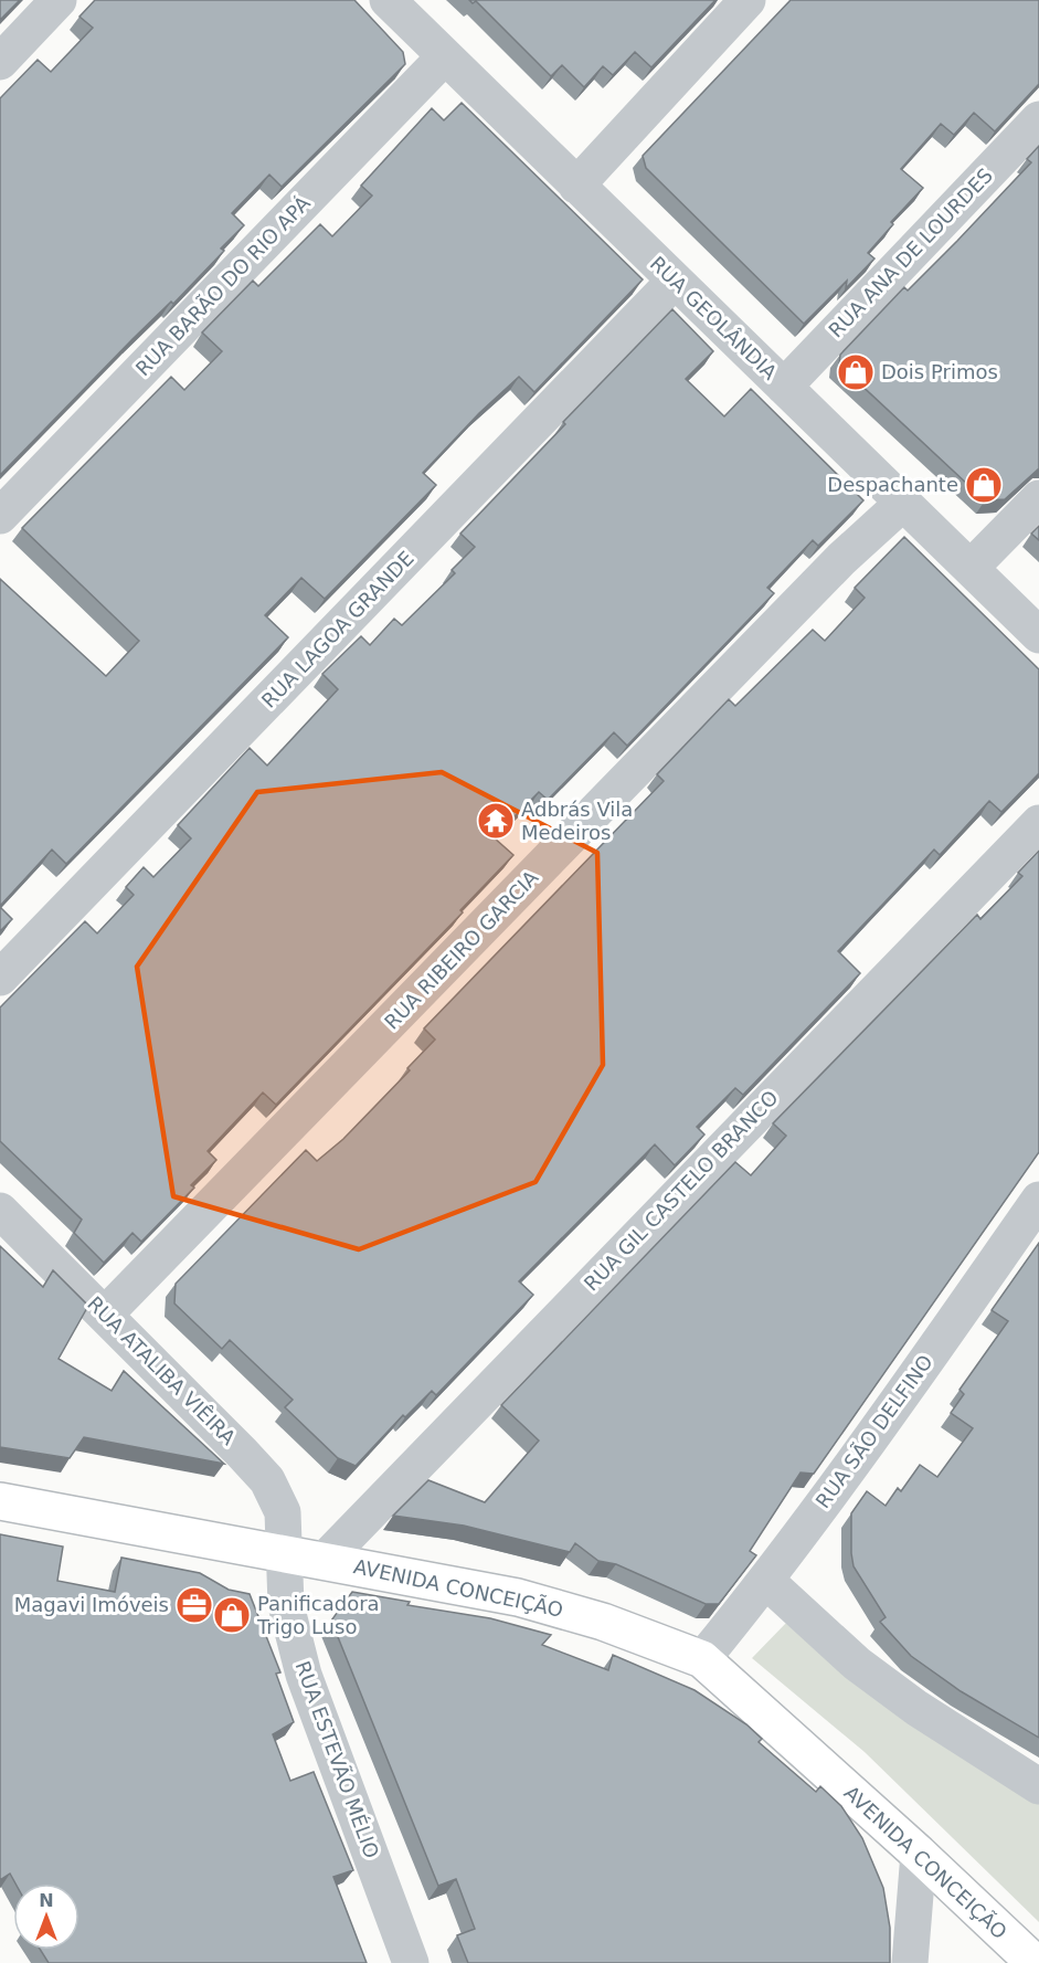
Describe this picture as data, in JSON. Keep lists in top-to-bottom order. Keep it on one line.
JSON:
{"streets":{"main road":["AVENIDA CONCEIÇÃO"],"street":["RUA ANA DE LOURDES","RUA BARÃO DO RIO APÁ","RUA GEOLÂNDIA","RUA LAGOA GRANDE","RUA RIBEIRO GARCIA","RUA GIL CASTELO BRANCO","RUA ATALIBA VIÊIRA","RUA SÃO DELFINO","RUA ESTEVÃO MÉLIO"]},"crossings":[["RUA ANA DE LOURDES","RUA GEOLÂNDIA"],["RUA BARÃO DO RIO APÁ","RUA GEOLÂNDIA"],["RUA GEOLÂNDIA","RUA LAGOA GRANDE"],["RUA GEOLÂNDIA","RUA RIBEIRO GARCIA"],["RUA RIBEIRO GARCIA","RUA ATALIBA VIÊIRA"],["RUA GIL CASTELO BRANCO","AVENIDA CONCEIÇÃO"],["RUA ATALIBA VIÊIRA","AVENIDA CONCEIÇÃO"],["RUA ATALIBA VIÊIRA","RUA ESTEVÃO MÉLIO"],["RUA SÃO DELFINO","AVENIDA CONCEIÇÃO"],["AVENIDA CONCEIÇÃO","RUA ESTEVÃO MÉLIO"]],"places":{"shop":["Dois Primos","Despachante","Panificadora Trigo Luso"],"temple":["Adbrás Vila Medeiros"],"office":["Magavi Imóveis"]},"north":"top"}
